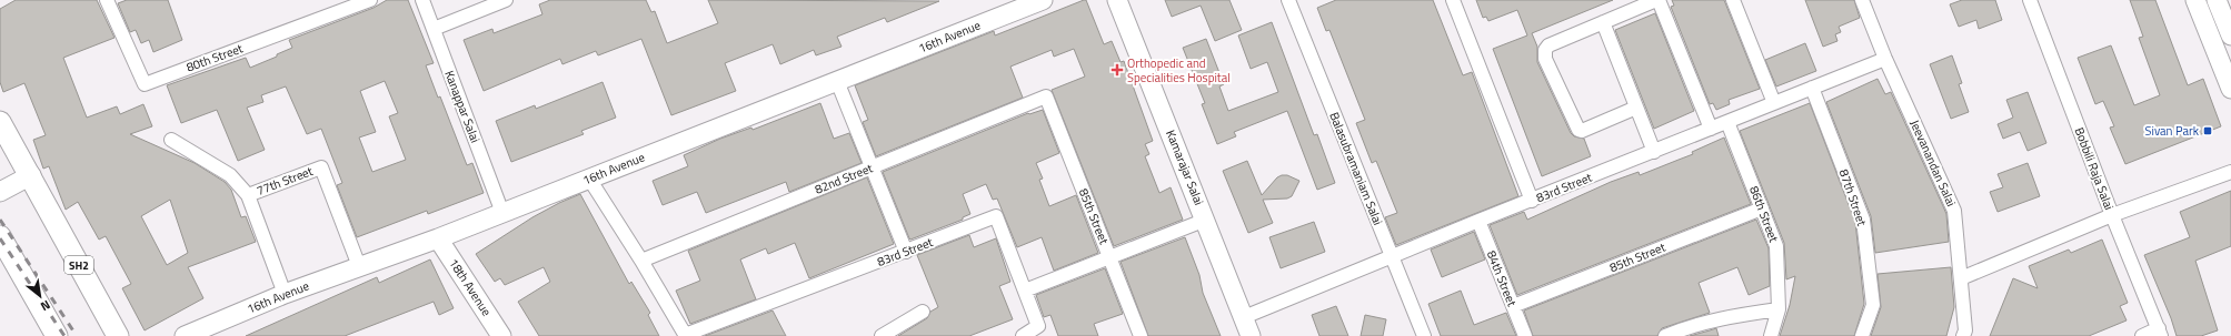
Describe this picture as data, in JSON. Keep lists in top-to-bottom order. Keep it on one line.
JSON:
{"streets":{"main road":["SH2"],"street":["16th Avenue","80th Street","Kanappar Salai","Jeevanandan Salai","Kamarajar Salai","Balasubramaniam Salai","Bobbili Raja Salai","82nd Street","77th Street","83rd Street","87th Street","86th Street","85th Street","84th Street","18th Avenue"]},"crossings":[["16th Avenue","Kanappar Salai"],["16th Avenue","77th Street"],["16th Avenue","18th Avenue"],["Jeevanandan Salai","83rd Street"],["Kamarajar Salai","83rd Street"],["Balasubramaniam Salai","83rd Street"],["82nd Street","85th Street"],["83rd Street","87th Street"],["83rd Street","86th Street"],["83rd Street","84th Street"],["86th Street","85th Street"],["85th Street","84th Street"]],"places":{"health":["Orthopedic and Specialities Hospital"],"transit":["Sivan Park"]},"north":"bottom right"}
